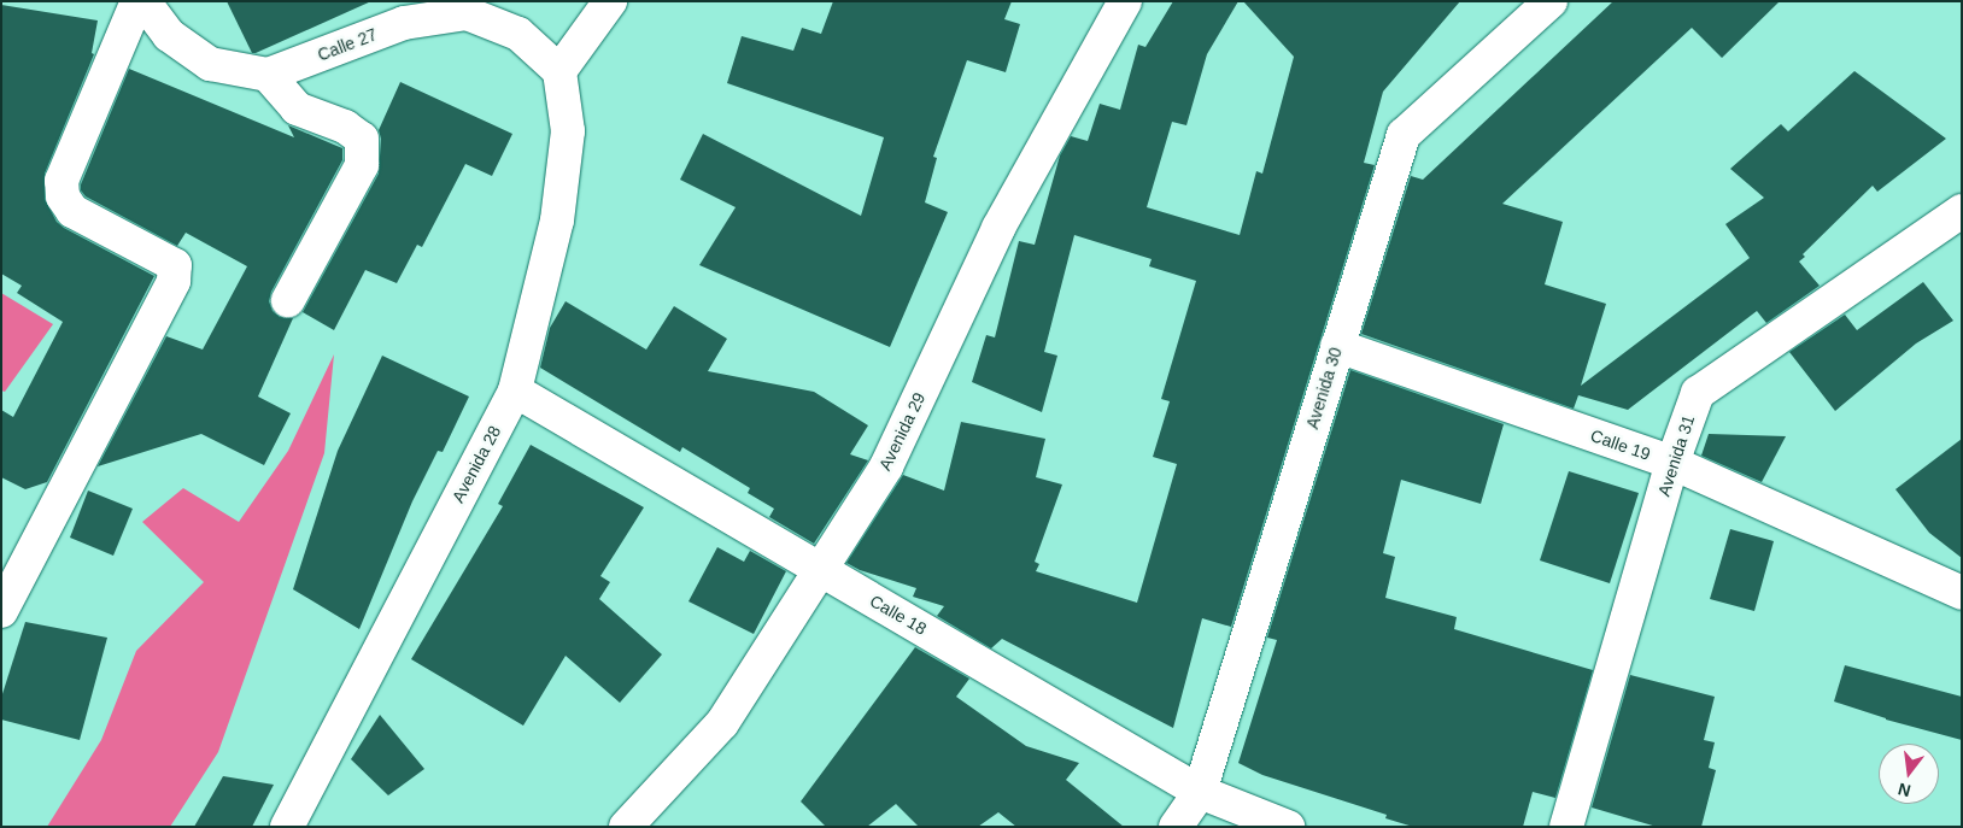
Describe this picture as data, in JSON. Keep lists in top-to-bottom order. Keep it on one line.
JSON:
{"streets":{"street":["Calle 27","Avenida 30","Avenida 29","Calle 19","Avenida 31","Avenida 28","Calle 18"]},"crossings":[["Calle 27","Avenida 28"],["Avenida 30","Calle 19"],["Avenida 30","Calle 18"],["Avenida 29","Calle 18"],["Calle 19","Avenida 31"],["Avenida 28","Calle 18"]],"north":"bottom"}
